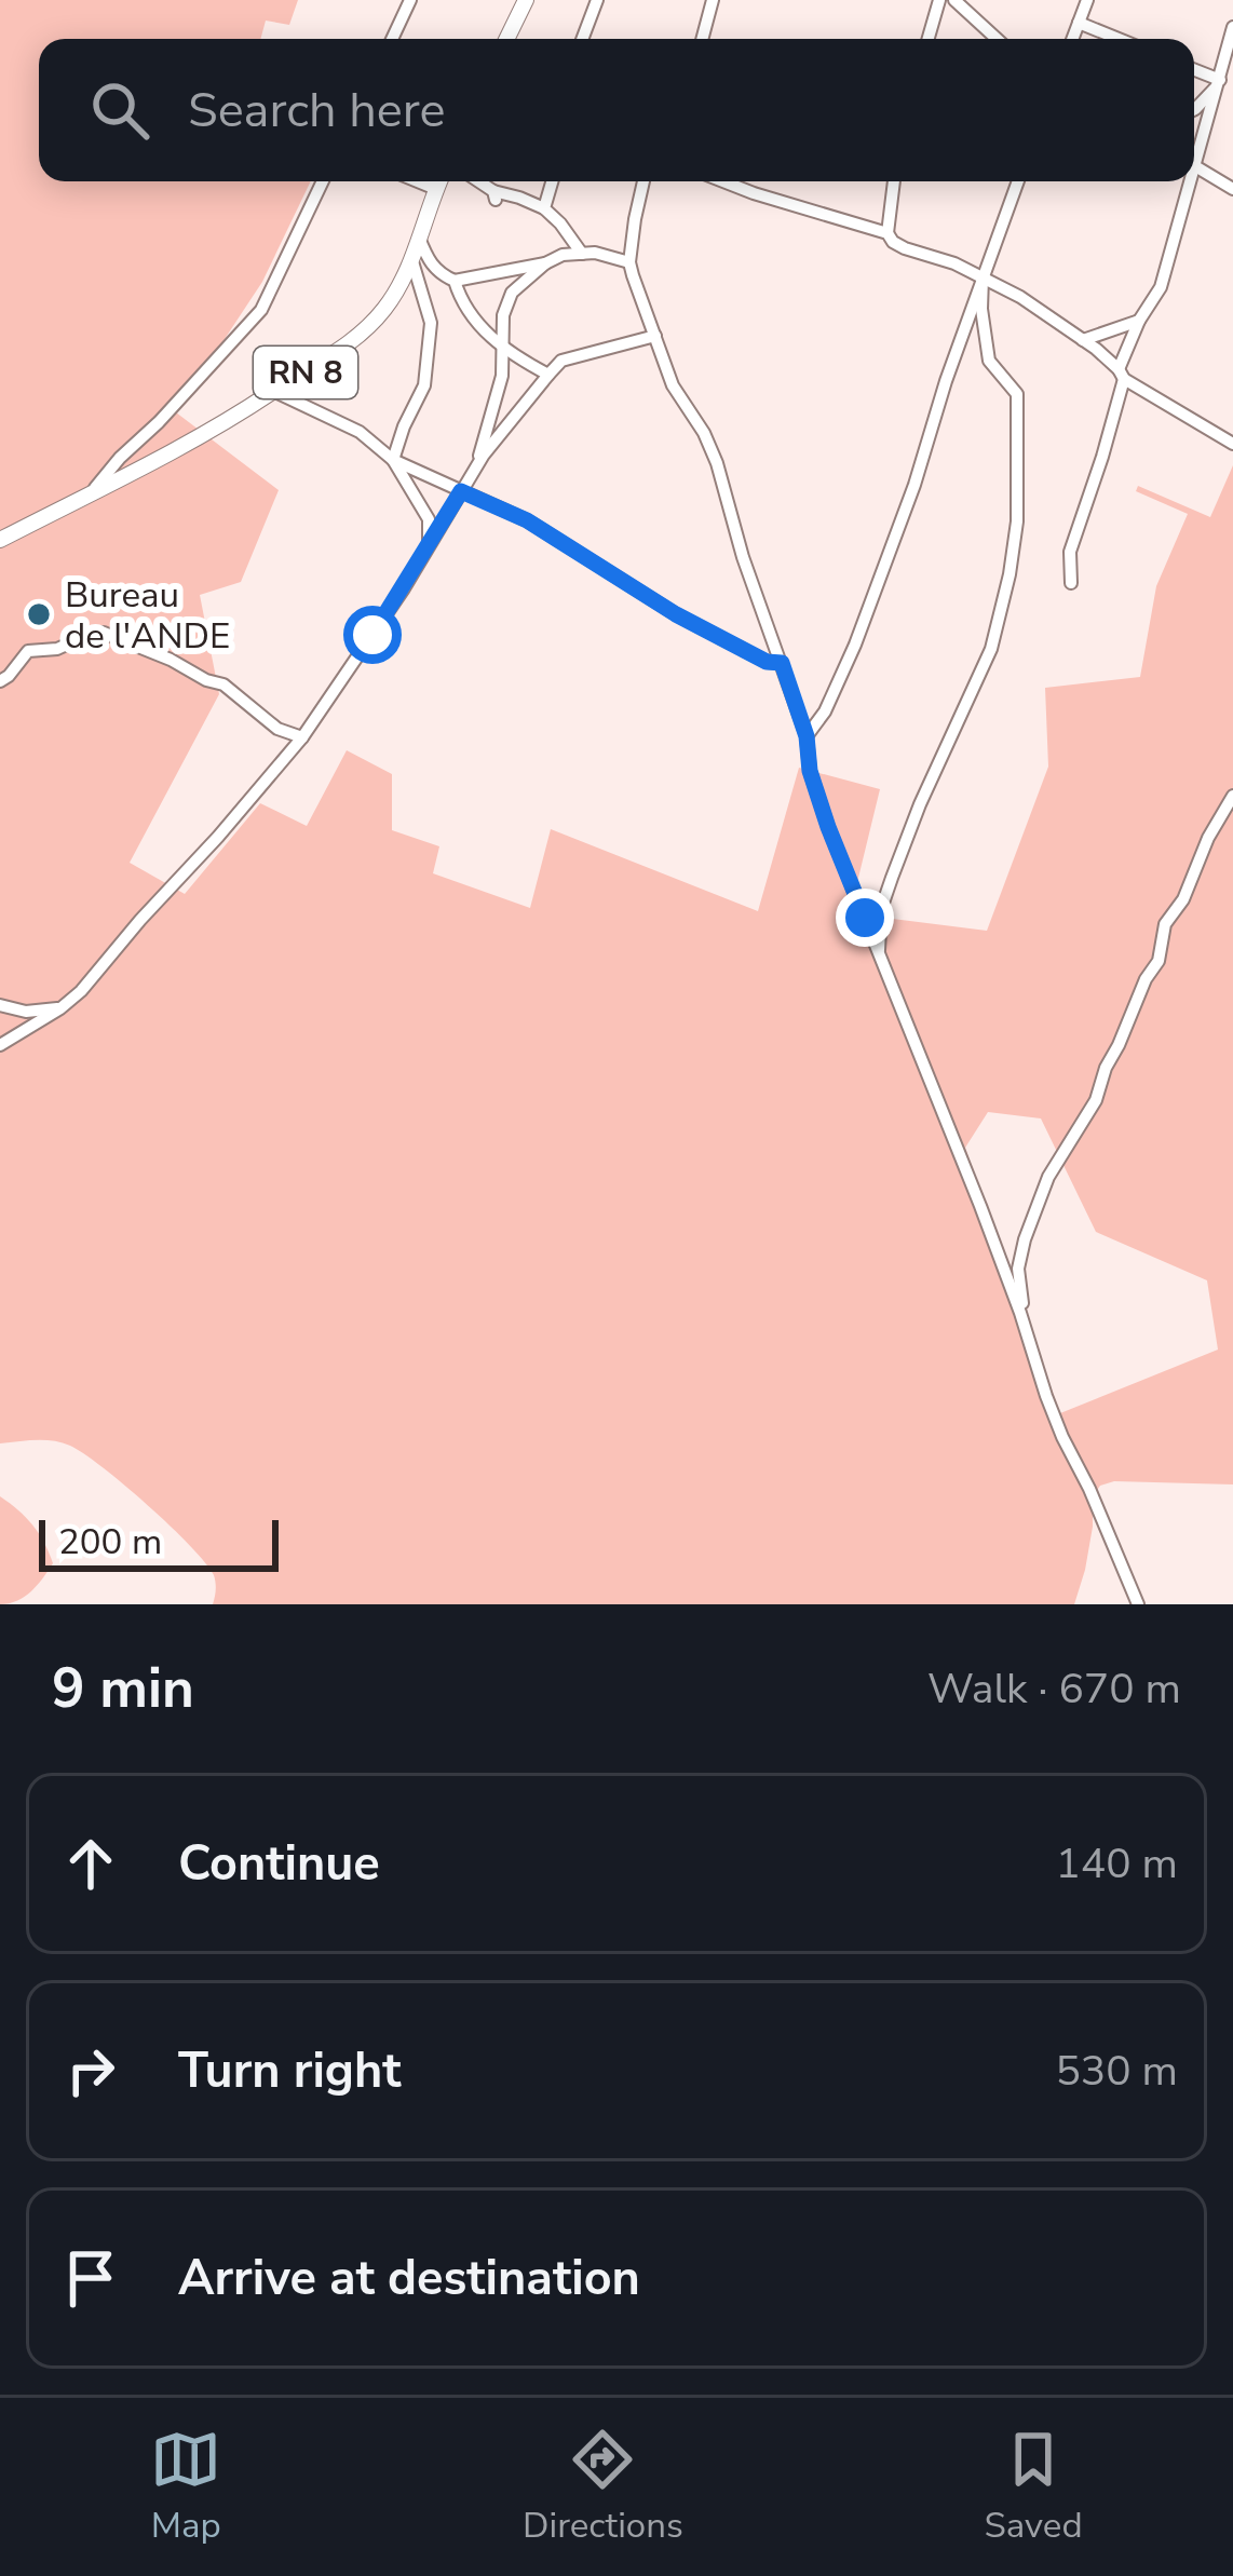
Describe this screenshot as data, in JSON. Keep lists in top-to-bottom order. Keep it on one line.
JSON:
{"streets":{"main road":["RN 8"]},"places":["Bureau de l'ANDE"],"scale_bar":"200 m","page":{"search":"Search here","scale":"200 m","heading":["9 min","Walk · 670 m"],"list":[["Continue","140 m"],["Turn right","530 m"],"Arrive at destination"],"nav":["Map","Directions","Saved"]}}
